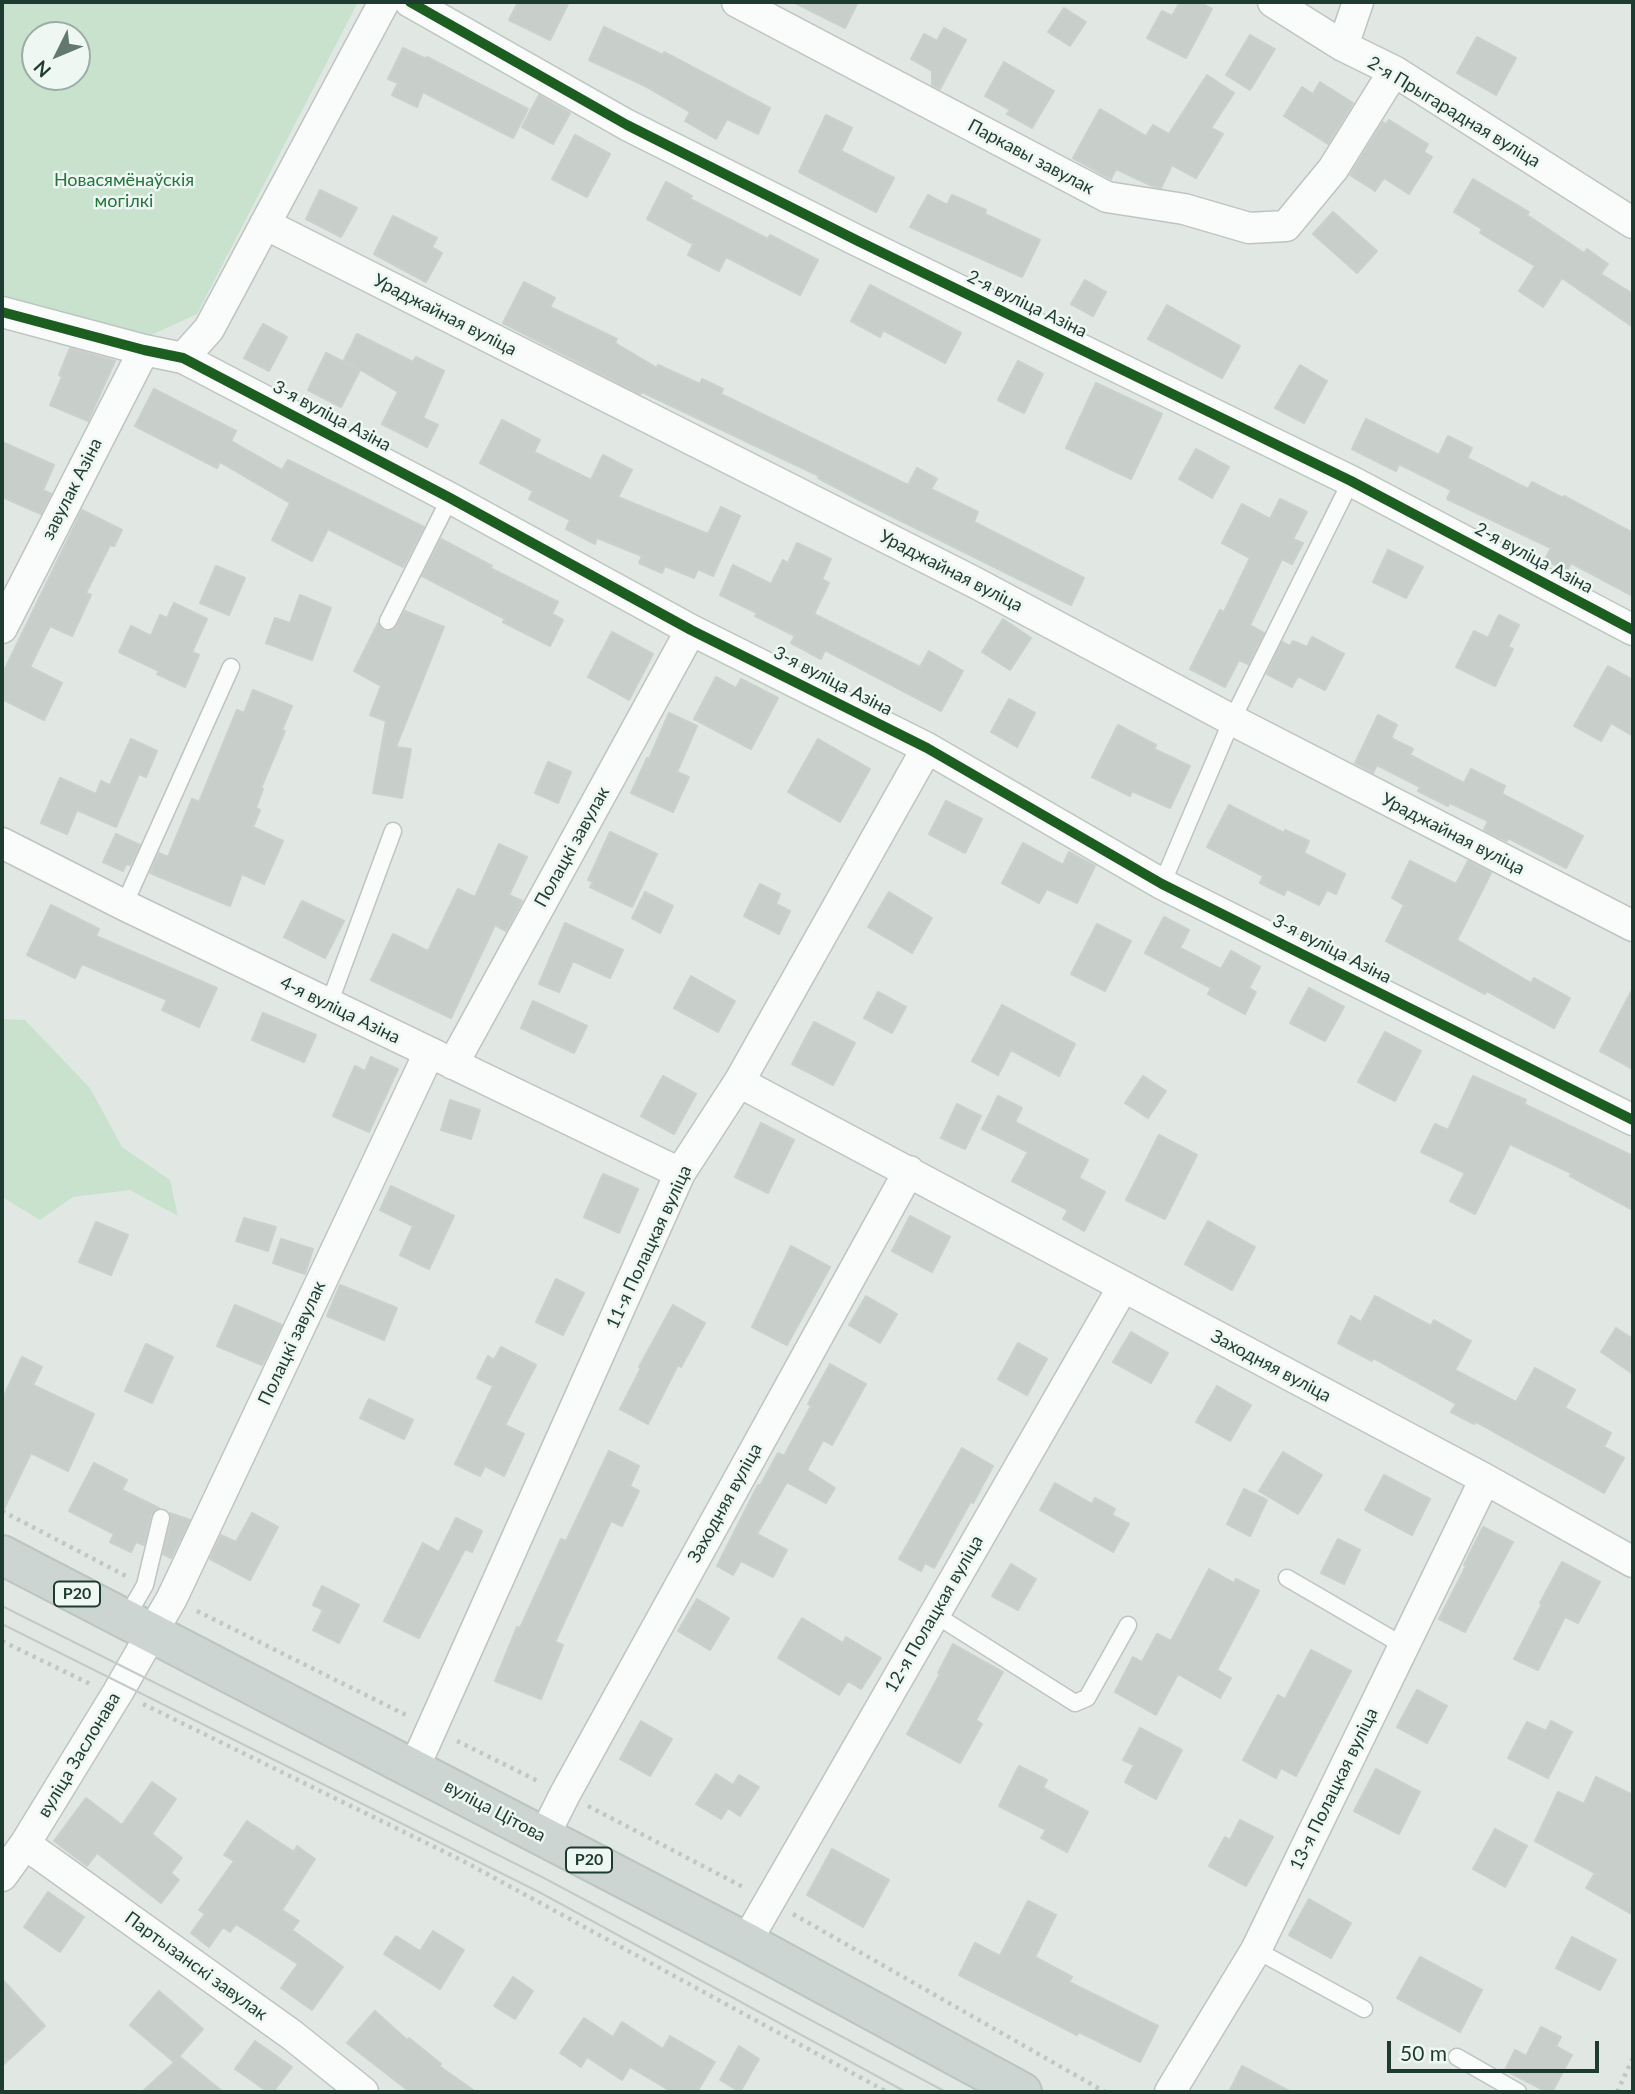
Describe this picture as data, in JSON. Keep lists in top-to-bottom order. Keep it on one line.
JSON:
{"streets":{"main road":["Р20","вуліца Цітова"],"street":["2-я Прыгарадная вуліца","Паркавы завулак","2-я вуліца Азіна","Ураджайная вуліца","3-я вуліца Азіна","завулак Азіна","Полацкі завулак","4-я вуліца Азіна","11-я Полацкая вуліца","Заходняя вуліца","12-я Полацкая вуліца","вуліца Заслонава","13-я Полацкая вуліца","Партызанскі завулак"]},"crossings":[["2-я Прыгарадная вуліца","Паркавы завулак"],["3-я вуліца Азіна","завулак Азіна"],["3-я вуліца Азіна","Полацкі завулак"],["3-я вуліца Азіна","11-я Полацкая вуліца"],["Полацкі завулак","4-я вуліца Азіна"],["Полацкі завулак","вуліца Заслонава"],["Полацкі завулак","вуліца Цітова"],["4-я вуліца Азіна","11-я Полацкая вуліца"],["11-я Полацкая вуліца","Заходняя вуліца"],["11-я Полацкая вуліца","вуліца Цітова"],["Заходняя вуліца","12-я Полацкая вуліца"],["Заходняя вуліца","13-я Полацкая вуліца"],["Заходняя вуліца","вуліца Цітова"],["12-я Полацкая вуліца","вуліца Цітова"],["вуліца Заслонава","вуліца Цітова"],["вуліца Заслонава","Партызанскі завулак"]],"parks":["Новасямёнаўскія могілкі"],"scale_bar":"50 m","north":"bottom left"}
